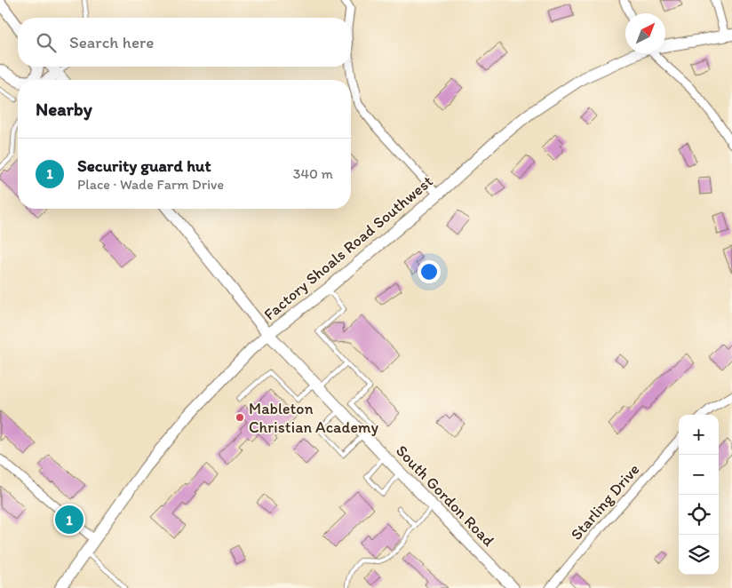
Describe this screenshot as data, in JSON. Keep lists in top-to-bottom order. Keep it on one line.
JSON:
{"streets":{"street":["Factory Shoals Road Southwest","South Gordon Road","Starling Drive"]},"crossings":[["Factory Shoals Road Southwest","South Gordon Road"]],"places":["Mableton Christian Academy"],"north":"top right","page":{"search":"Search here","heading":"Nearby","list":[{"mark":"1","name":"Security guard hut","note":"Place · Wade Farm Drive","value":"340 m"}],"map_buttons":["+","−"],"pins":"1"}}
